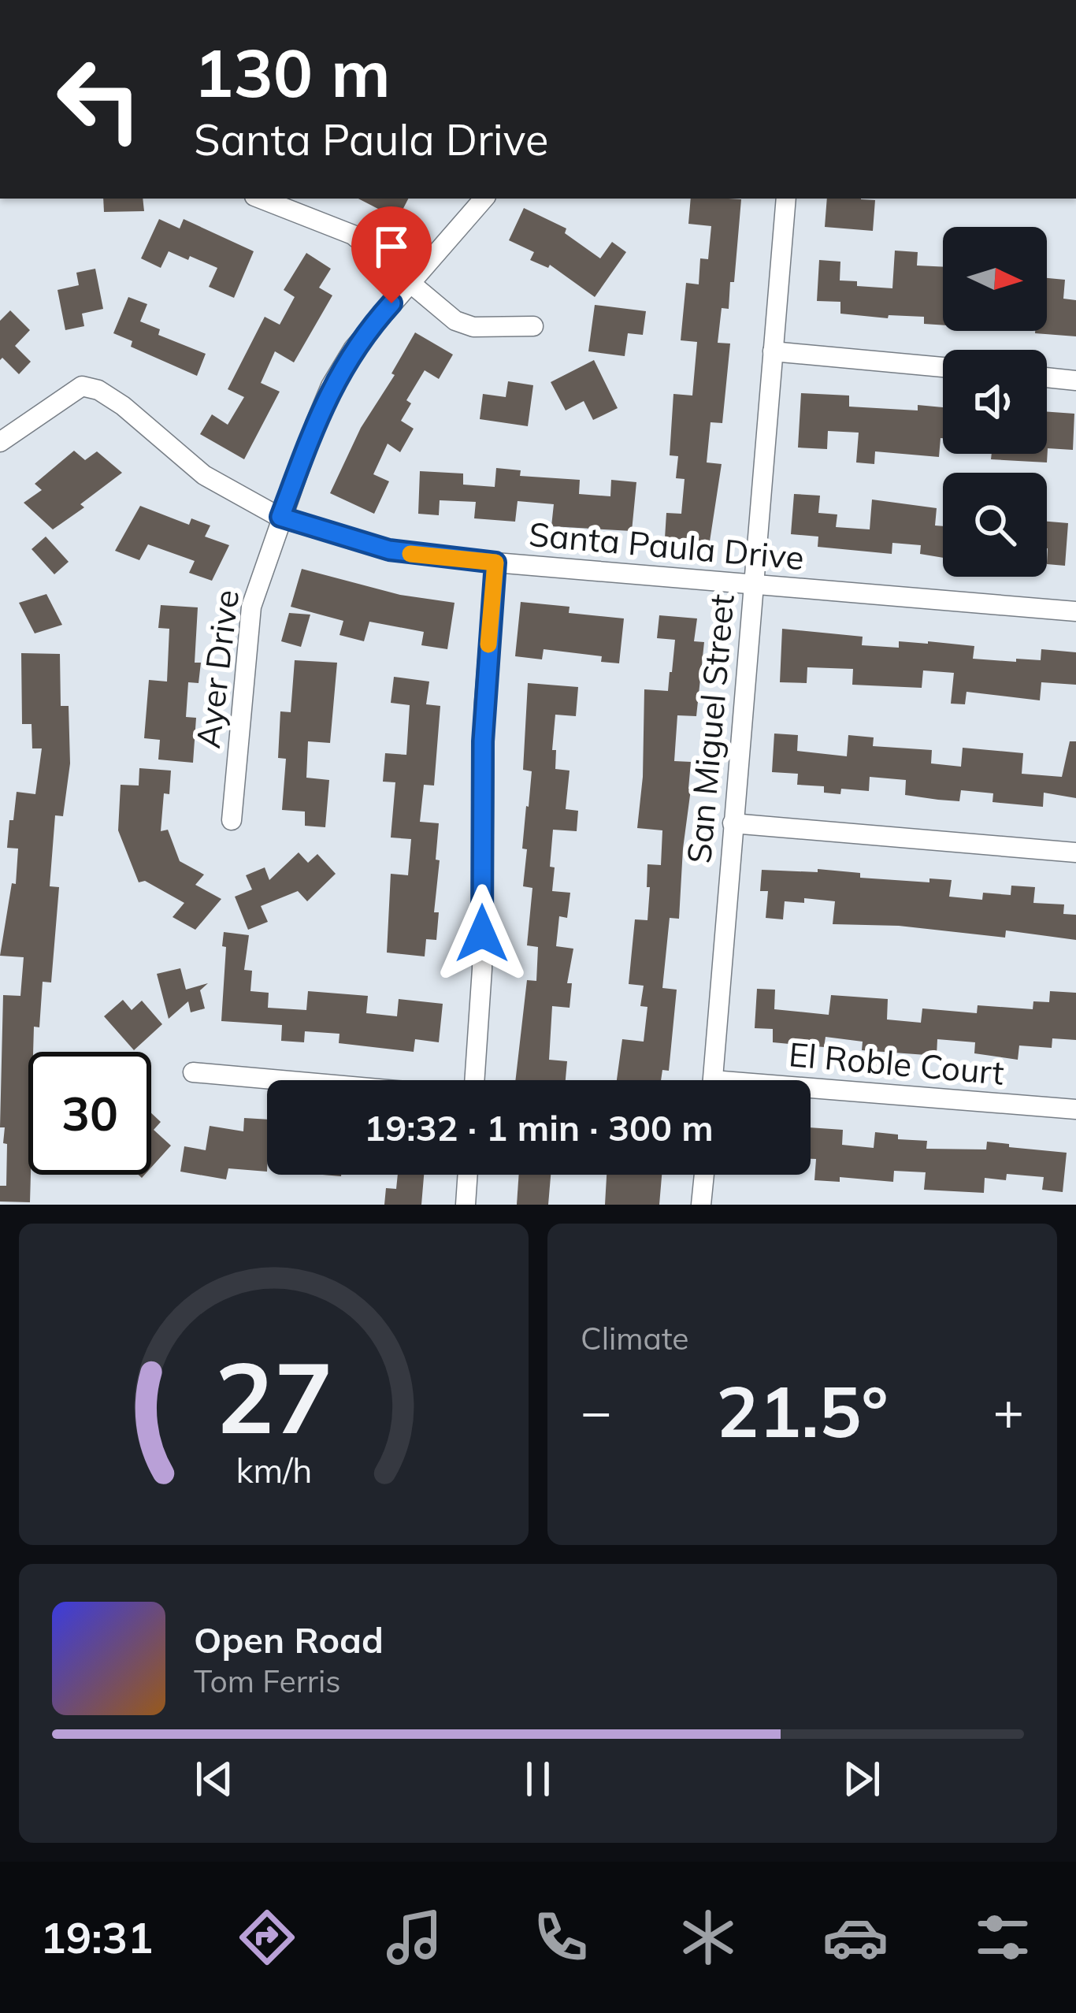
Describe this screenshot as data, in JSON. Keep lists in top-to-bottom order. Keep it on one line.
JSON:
{"streets":{"street":["Santa Paula Drive","Ayer Drive","San Miguel Street","El Roble Court"]},"crossings":[["Santa Paula Drive","Ayer Drive"],["Santa Paula Drive","San Miguel Street"]],"north":"right","page":{"turn":["130 m","Santa Paula Drive"],"limit":"30","trip":"19:32 · 1 min · 300 m","tile":"Climate","heat":["−","21.5°","+"],"song":["Open Road","Tom Ferris"],"tabs":"19:31","gauge":["27","km/h"]}}
